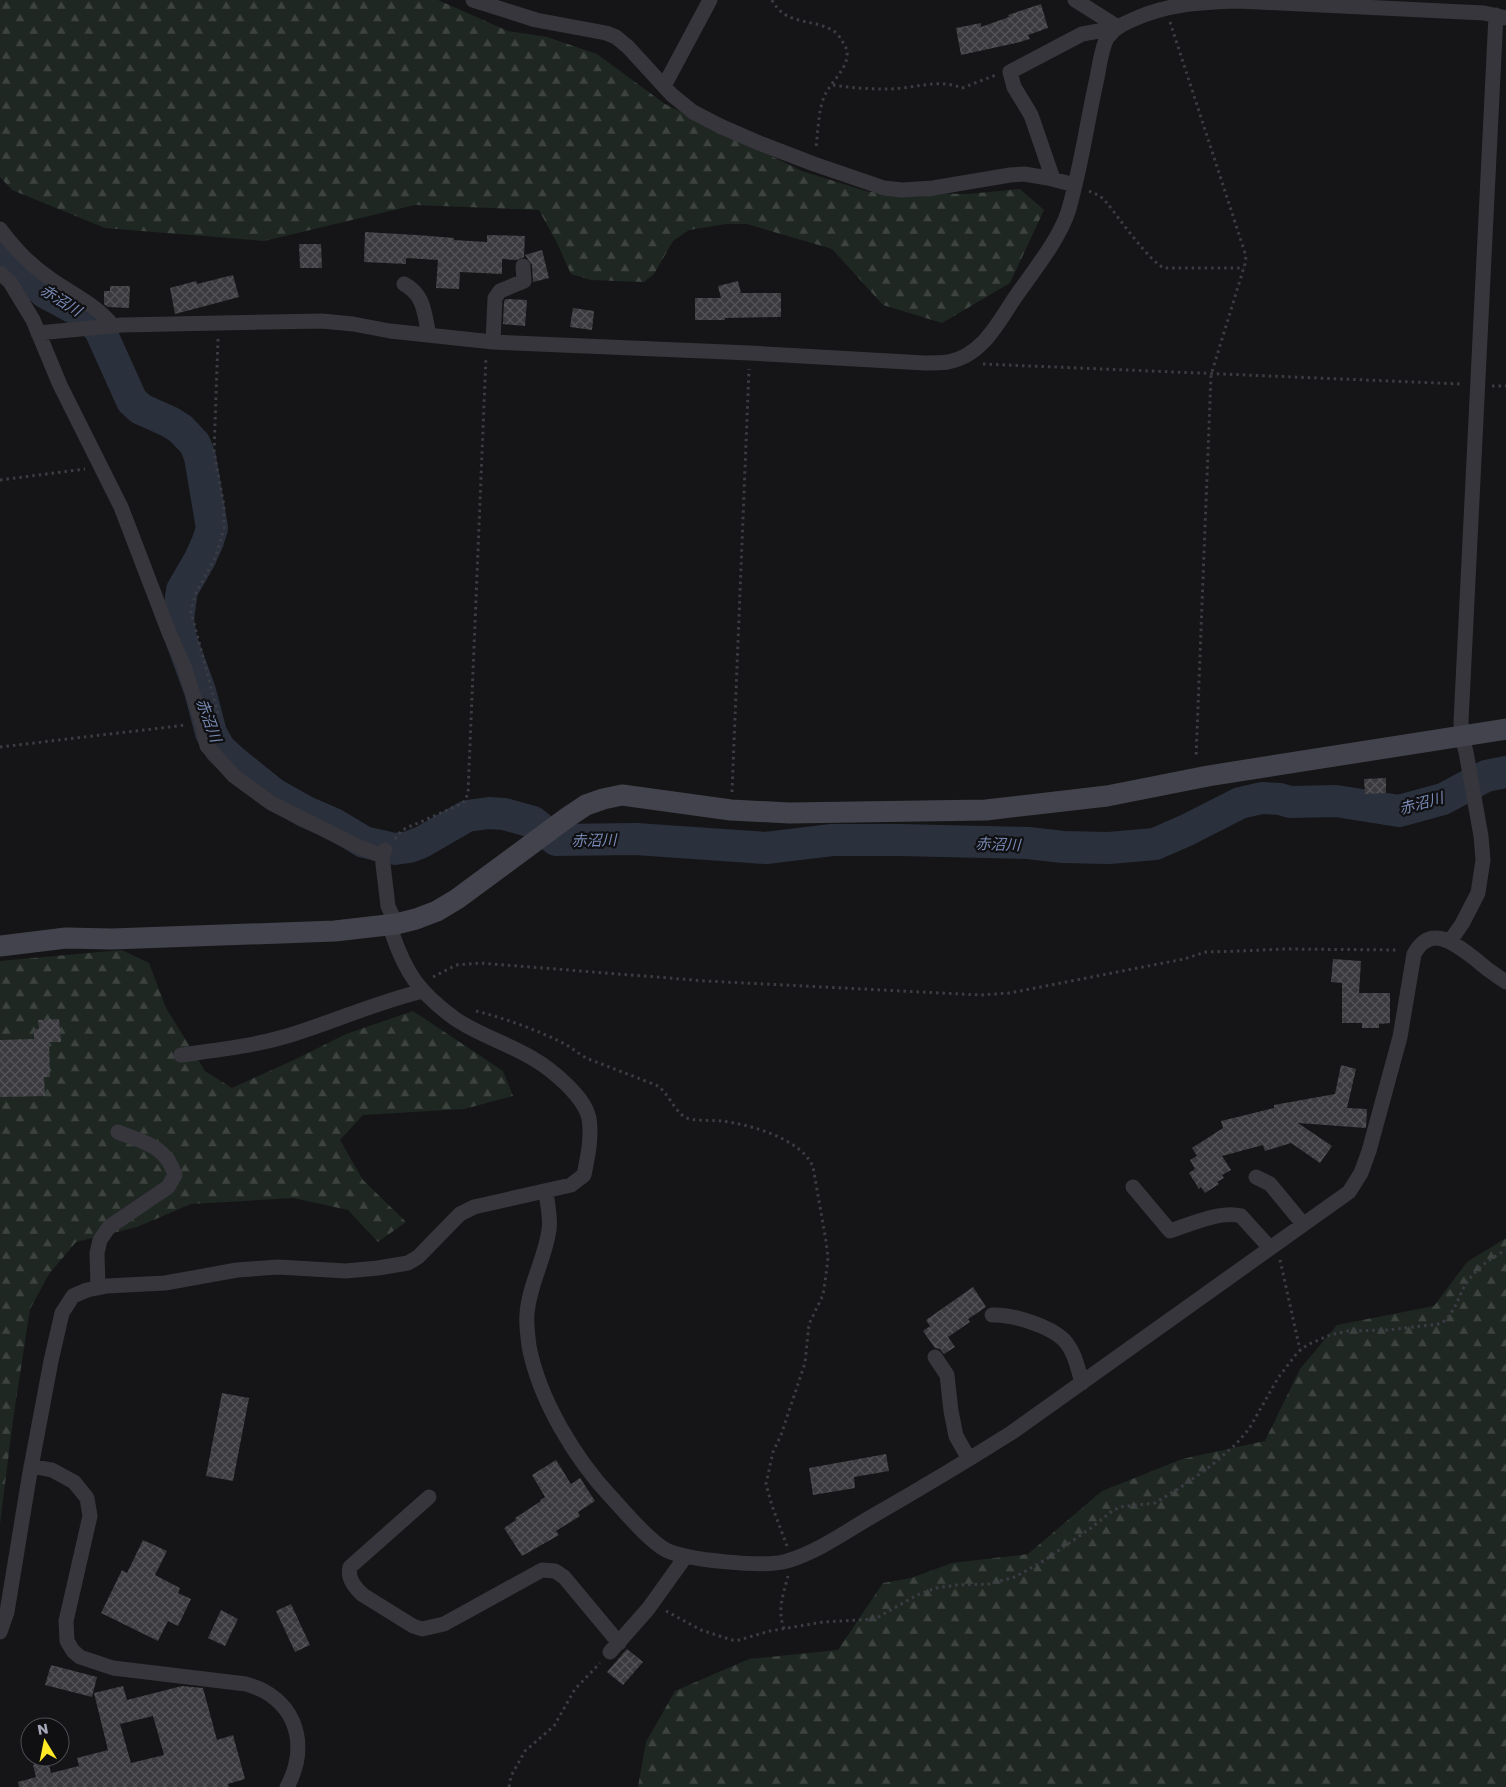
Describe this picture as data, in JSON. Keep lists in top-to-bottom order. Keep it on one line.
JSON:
{"water":["赤沼川"],"north":"top"}
